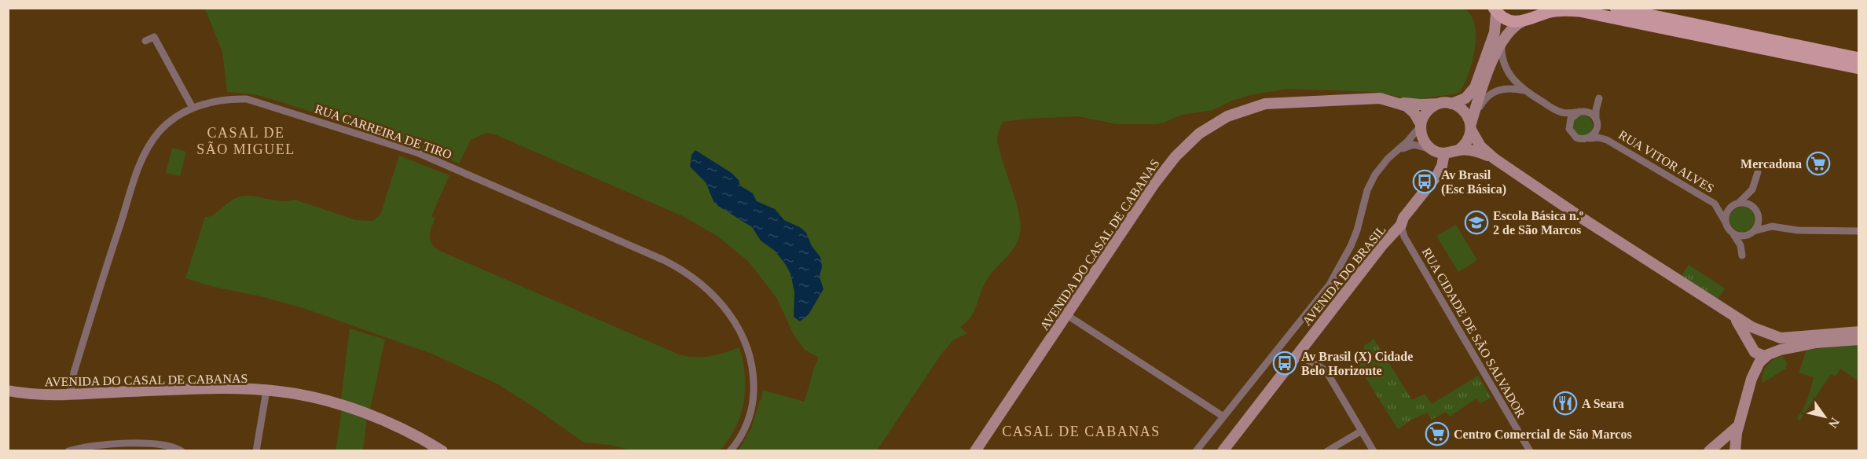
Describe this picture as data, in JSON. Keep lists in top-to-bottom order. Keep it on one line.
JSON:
{"streets":{"street":["RUA CARREIRA DE TIRO","RUA VITOR ALVES","AVENIDA DO CASAL DE CABANAS","AVENIDA DO BRASIL","RUA CIDADE DE SÃO SALVADOR"]},"crossings":[["RUA CARREIRA DE TIRO","AVENIDA DO CASAL DE CABANAS"],["RUA VITOR ALVES","AVENIDA DO CASAL DE CABANAS"],["RUA VITOR ALVES","AVENIDA DO BRASIL"],["AVENIDA DO CASAL DE CABANAS","AVENIDA DO BRASIL"],["AVENIDA DO BRASIL","RUA CIDADE DE SÃO SALVADOR"]],"districts":["CASAL DE SÃO MIGUEL","CASAL DE CABANAS"],"places":{"supermarket":["Mercadona","Centro Comercial de São Marcos"],"bus stop":["Av Brasil (Esc Básica)","Av Brasil (X) Cidade Belo Horizonte"],"school or university":["Escola Básica n.º 2 de São Marcos"],"restaurant":["A Seara"]},"north":"bottom right"}
